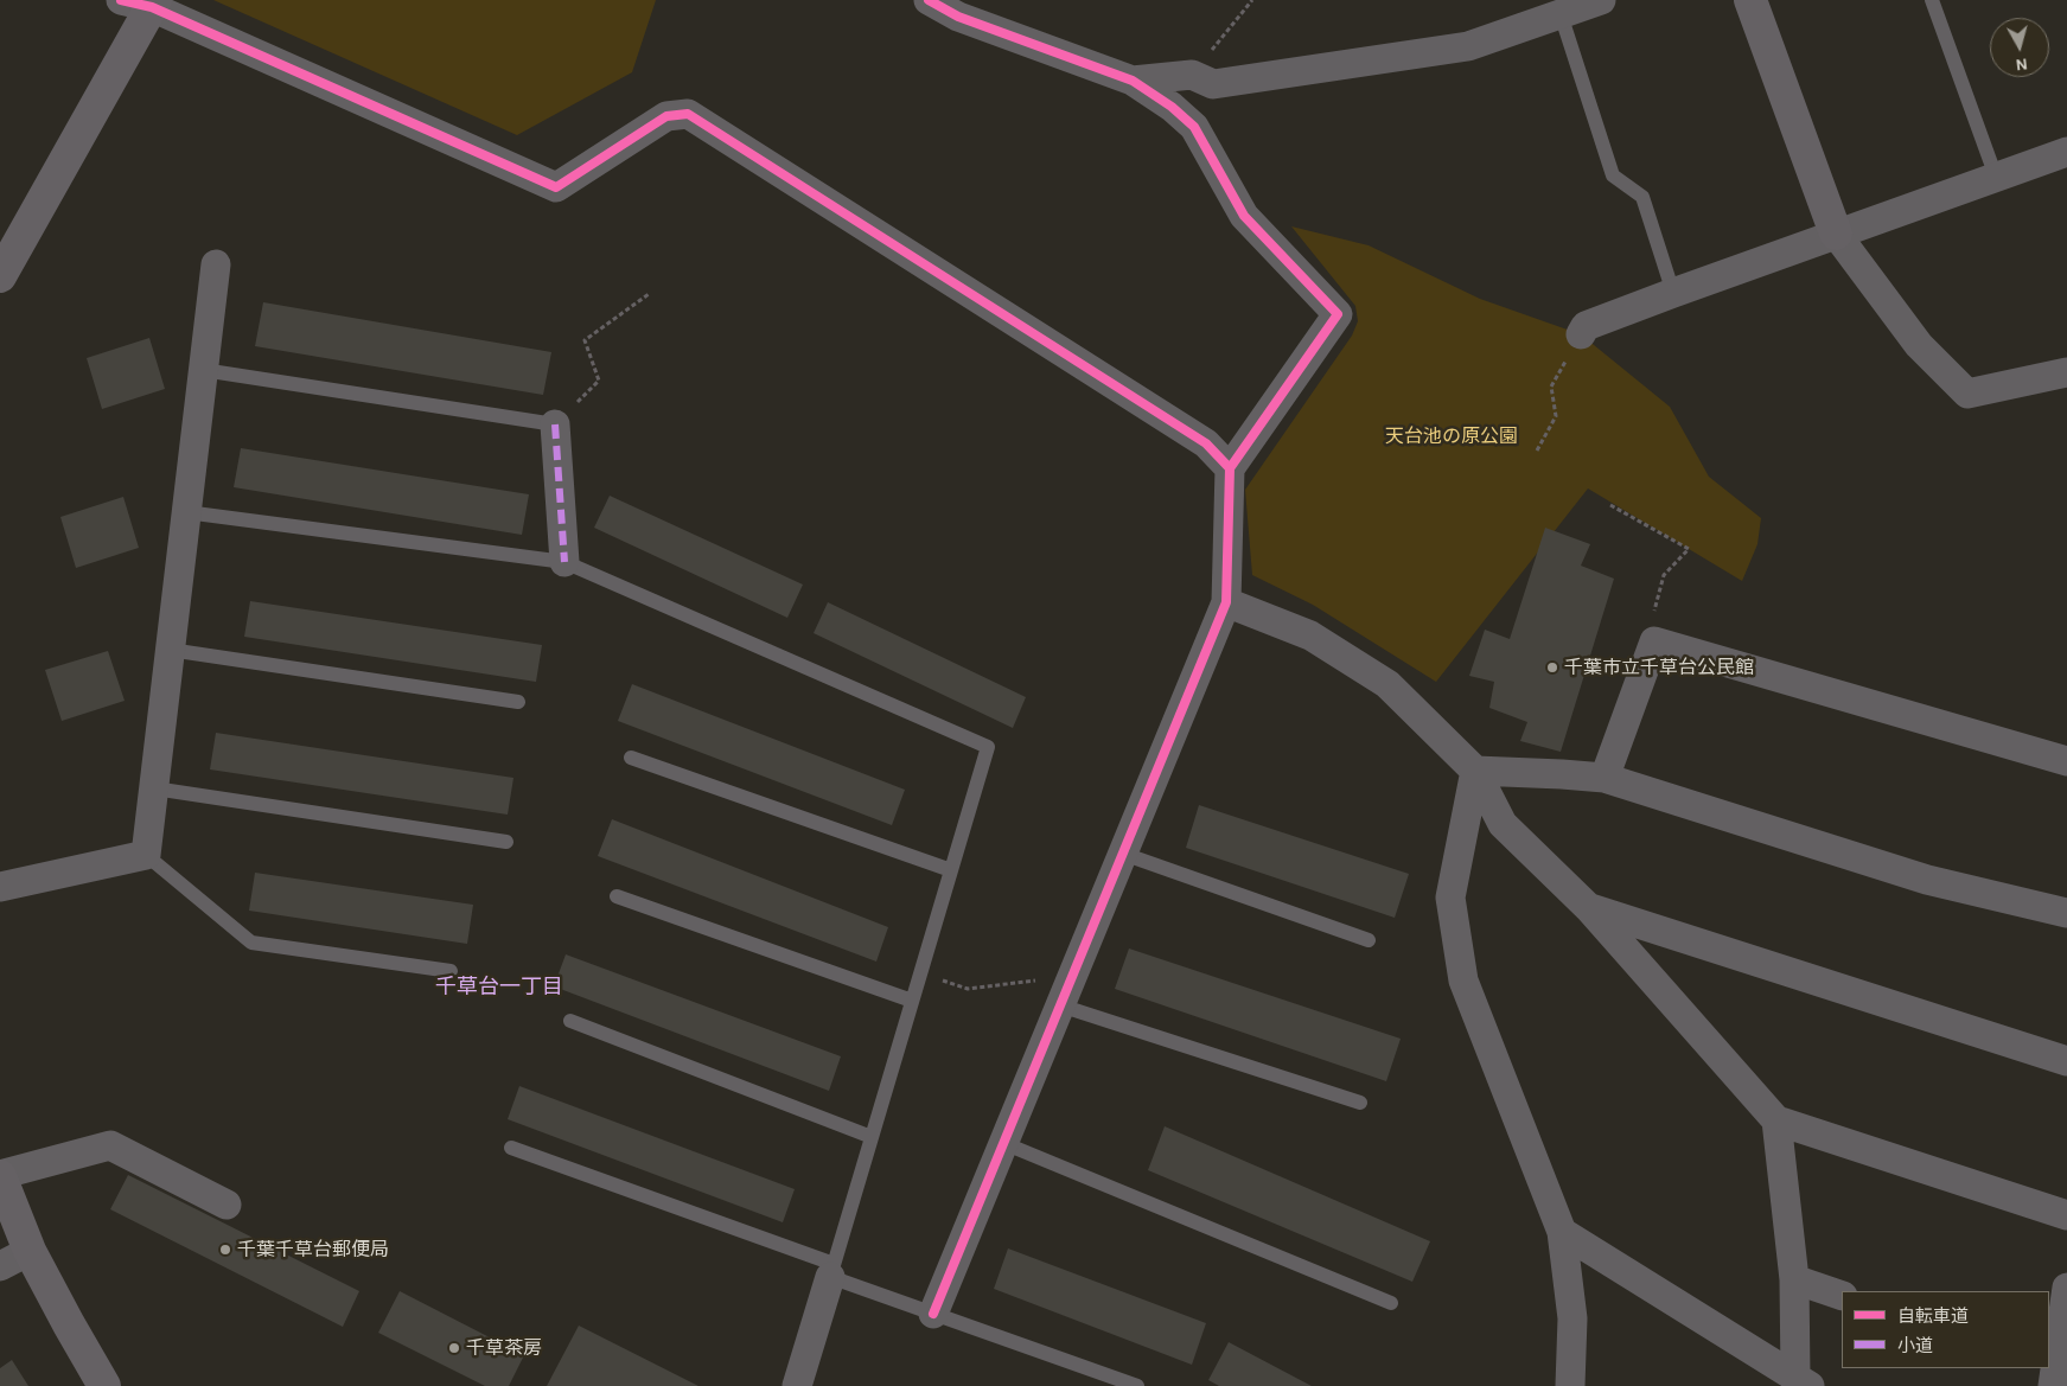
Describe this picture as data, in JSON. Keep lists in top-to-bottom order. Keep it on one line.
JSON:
{"districts":["千草台一丁目"],"parks":["天台池の原公園"],"places":["千葉市立千草台公民館","千葉千草台郵便局","千草茶房"],"legend":["自転車道","小道"],"north":"bottom"}
